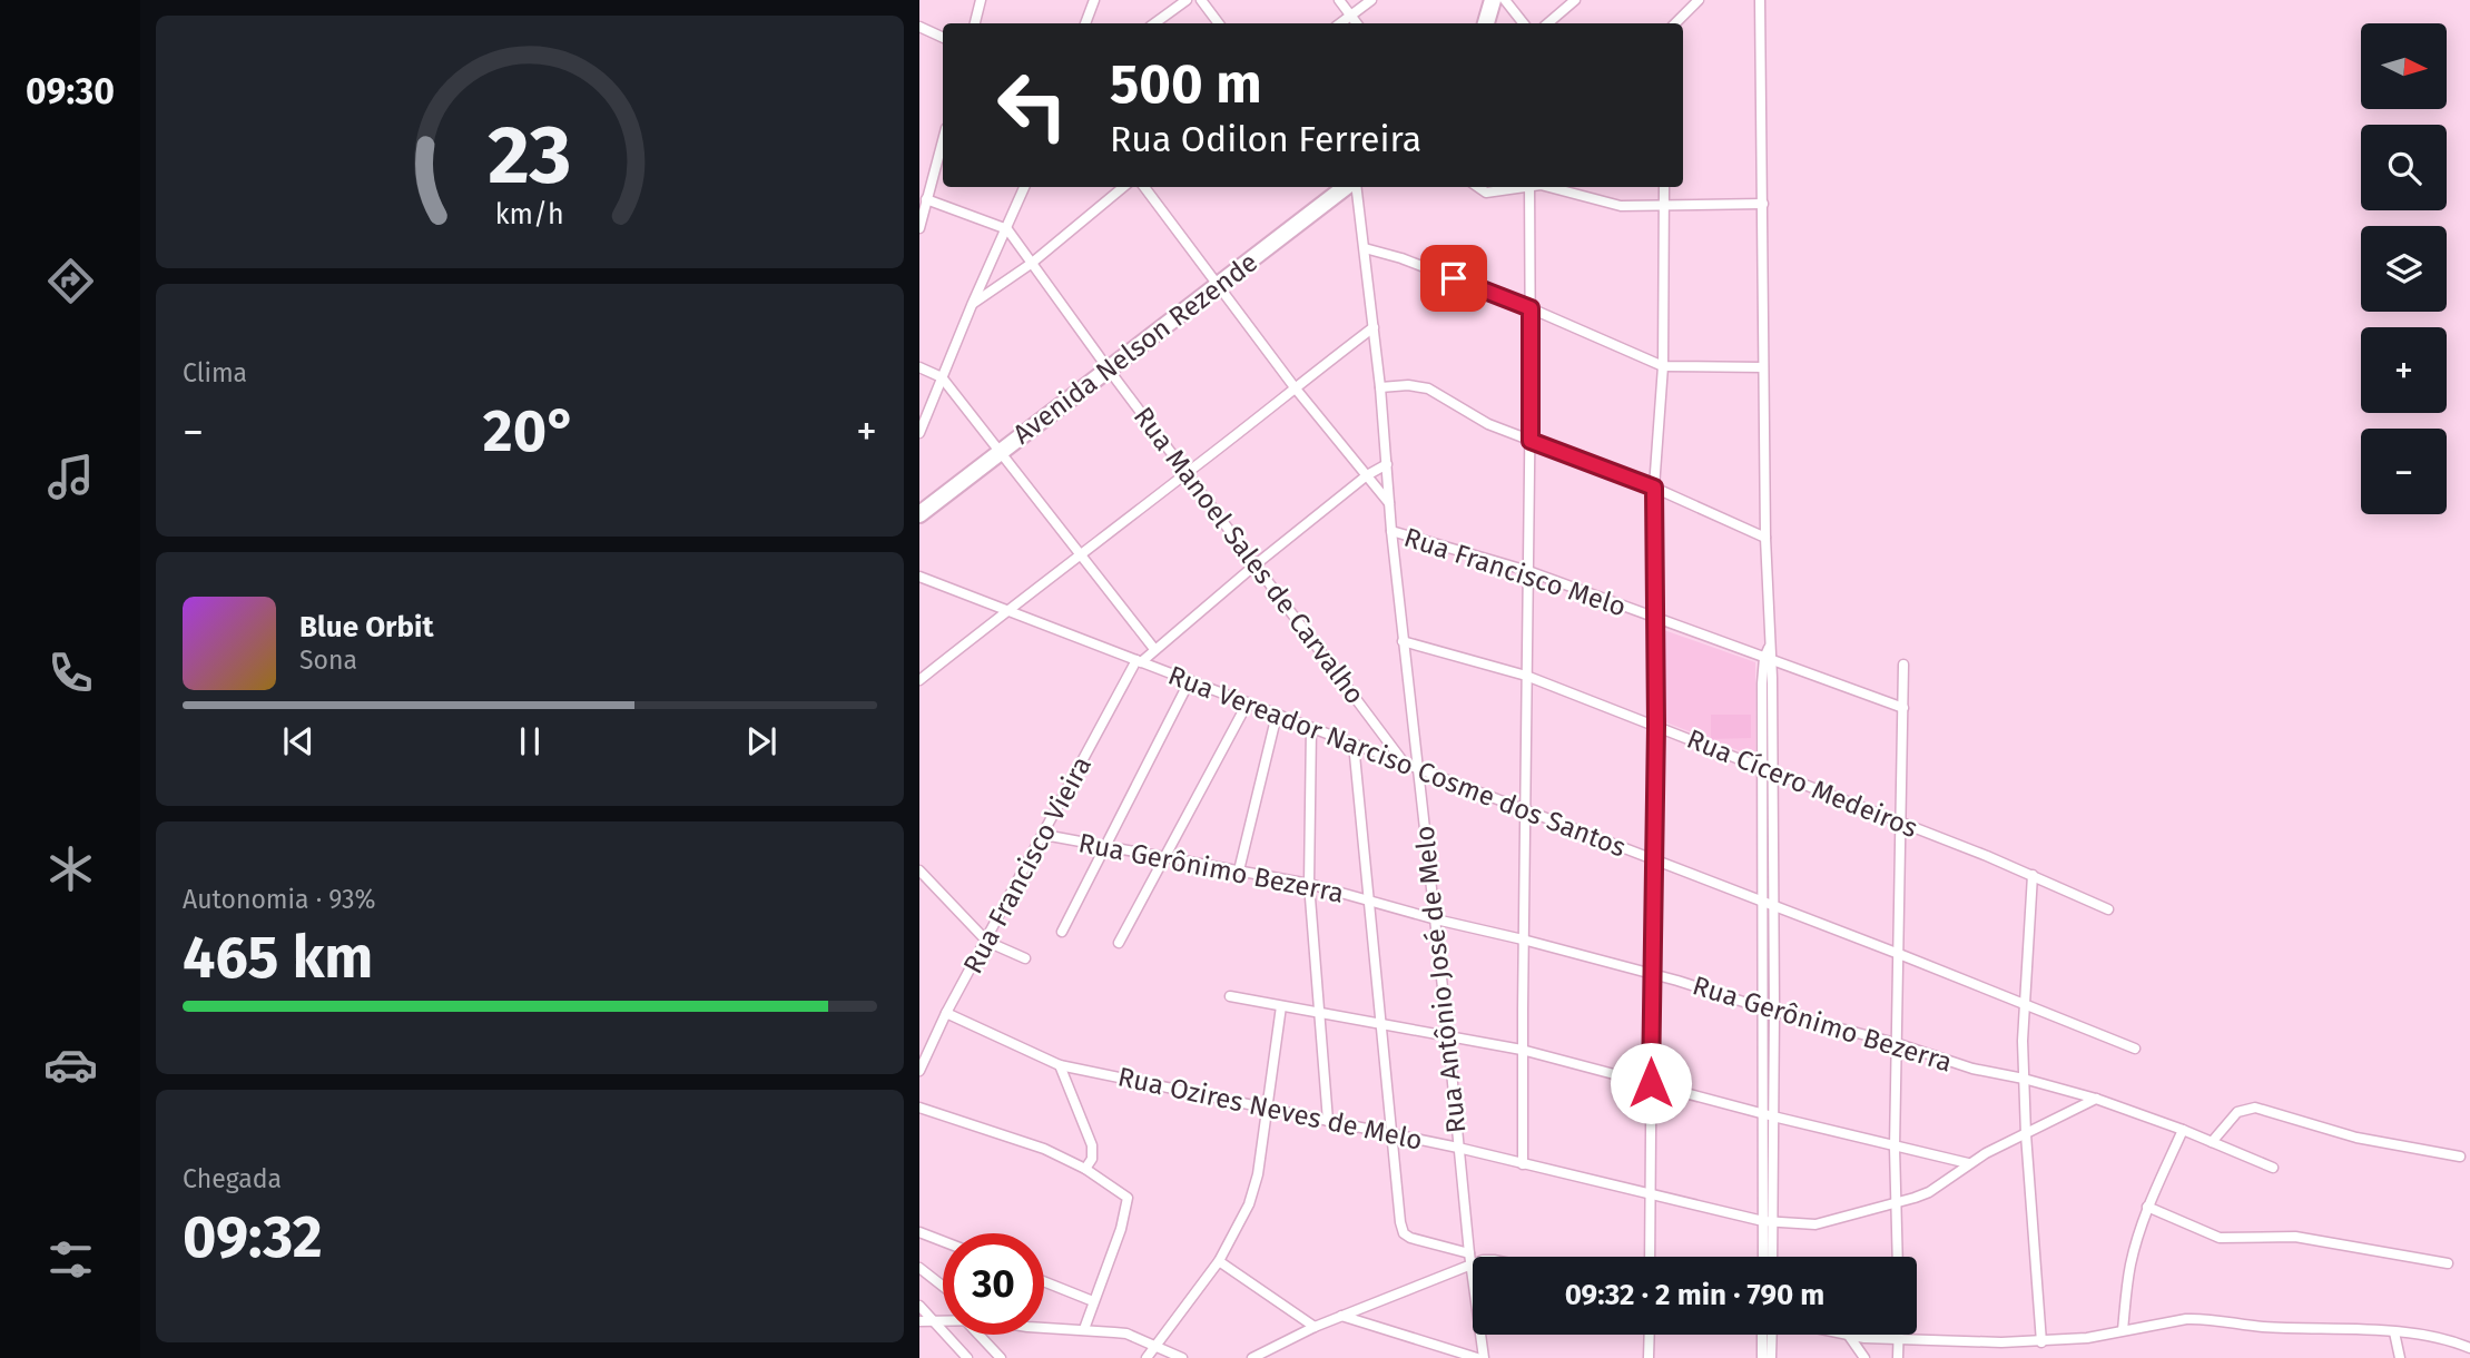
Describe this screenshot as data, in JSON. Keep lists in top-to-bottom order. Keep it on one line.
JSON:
{"streets":{"main road":["Avenida Nelson Rezende"],"street":["Rua Manoel Sales de Carvalho","Rua Francisco Melo","Rua Vereador Narciso Cosme dos Santos","Rua Cícero Medeiros","Rua Francisco Vieira","Rua Gerônimo Bezerra","Rua Antônio José de Melo","Rua Ozires Neves de Melo"]},"crossings":[["Avenida Nelson Rezende","Rua Manoel Sales de Carvalho"],["Rua Manoel Sales de Carvalho","Rua Vereador Narciso Cosme dos Santos"],["Rua Manoel Sales de Carvalho","Rua Francisco Vieira"],["Rua Francisco Melo","Rua Antônio José de Melo"],["Rua Vereador Narciso Cosme dos Santos","Rua Francisco Vieira"],["Rua Vereador Narciso Cosme dos Santos","Rua Antônio José de Melo"],["Rua Cícero Medeiros","Rua Antônio José de Melo"],["Rua Francisco Vieira","Rua Gerônimo Bezerra"],["Rua Francisco Vieira","Rua Antônio José de Melo"],["Rua Francisco Vieira","Rua Ozires Neves de Melo"],["Rua Gerônimo Bezerra","Rua Antônio José de Melo"],["Rua Gerônimo Bezerra","Rua Ozires Neves de Melo"],["Rua Antônio José de Melo","Rua Ozires Neves de Melo"]],"north":"right","page":{"tabs":"09:30","map_buttons":["+","−"],"turn":["500 m","Rua Odilon Ferreira"],"tile":["Clima",["Autonomia · 93%","465 km"],["Chegada","09:32"]],"heat":["−","20°","+"],"song":["Blue Orbit","Sona"],"limit":"30","trip":"09:32 · 2 min · 790 m","gauge":["23","km/h"]}}
